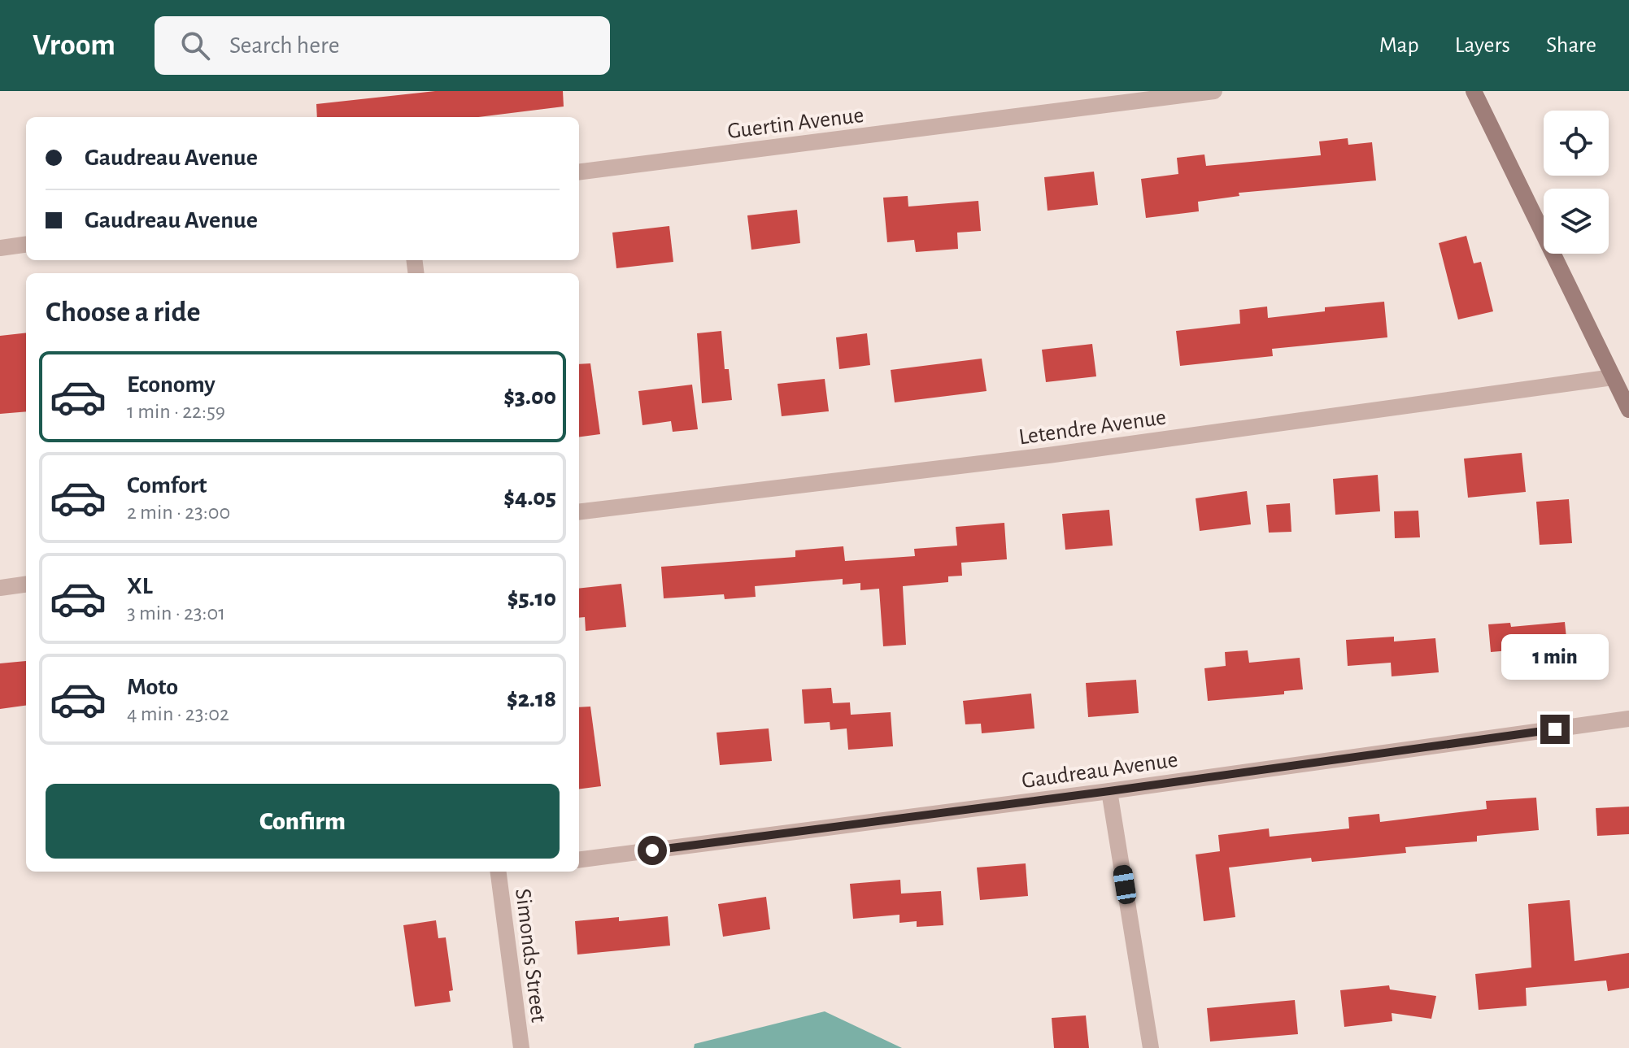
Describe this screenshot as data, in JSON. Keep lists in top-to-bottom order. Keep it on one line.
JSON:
{"streets":{"street":["Guertin Avenue","Letendre Avenue","Gaudreau Avenue","Simonds Street"]},"page":{"header":"Vroom","search":"Search here","nav":["Map","Layers","Share"],"banner":["Gaudreau Avenue","Gaudreau Avenue"],"heading":"Choose a ride","list":[{"name":"Economy","note":"1 min · 22:59","value":"$3.00"},{"name":"Comfort","note":"2 min · 23:00","value":"$4.05"},{"name":"XL","note":"3 min · 23:01","value":"$5.10"},{"name":"Moto","note":"4 min · 23:02","value":"$2.18"}],"bubble":"1 min","buttons":"Confirm"}}
